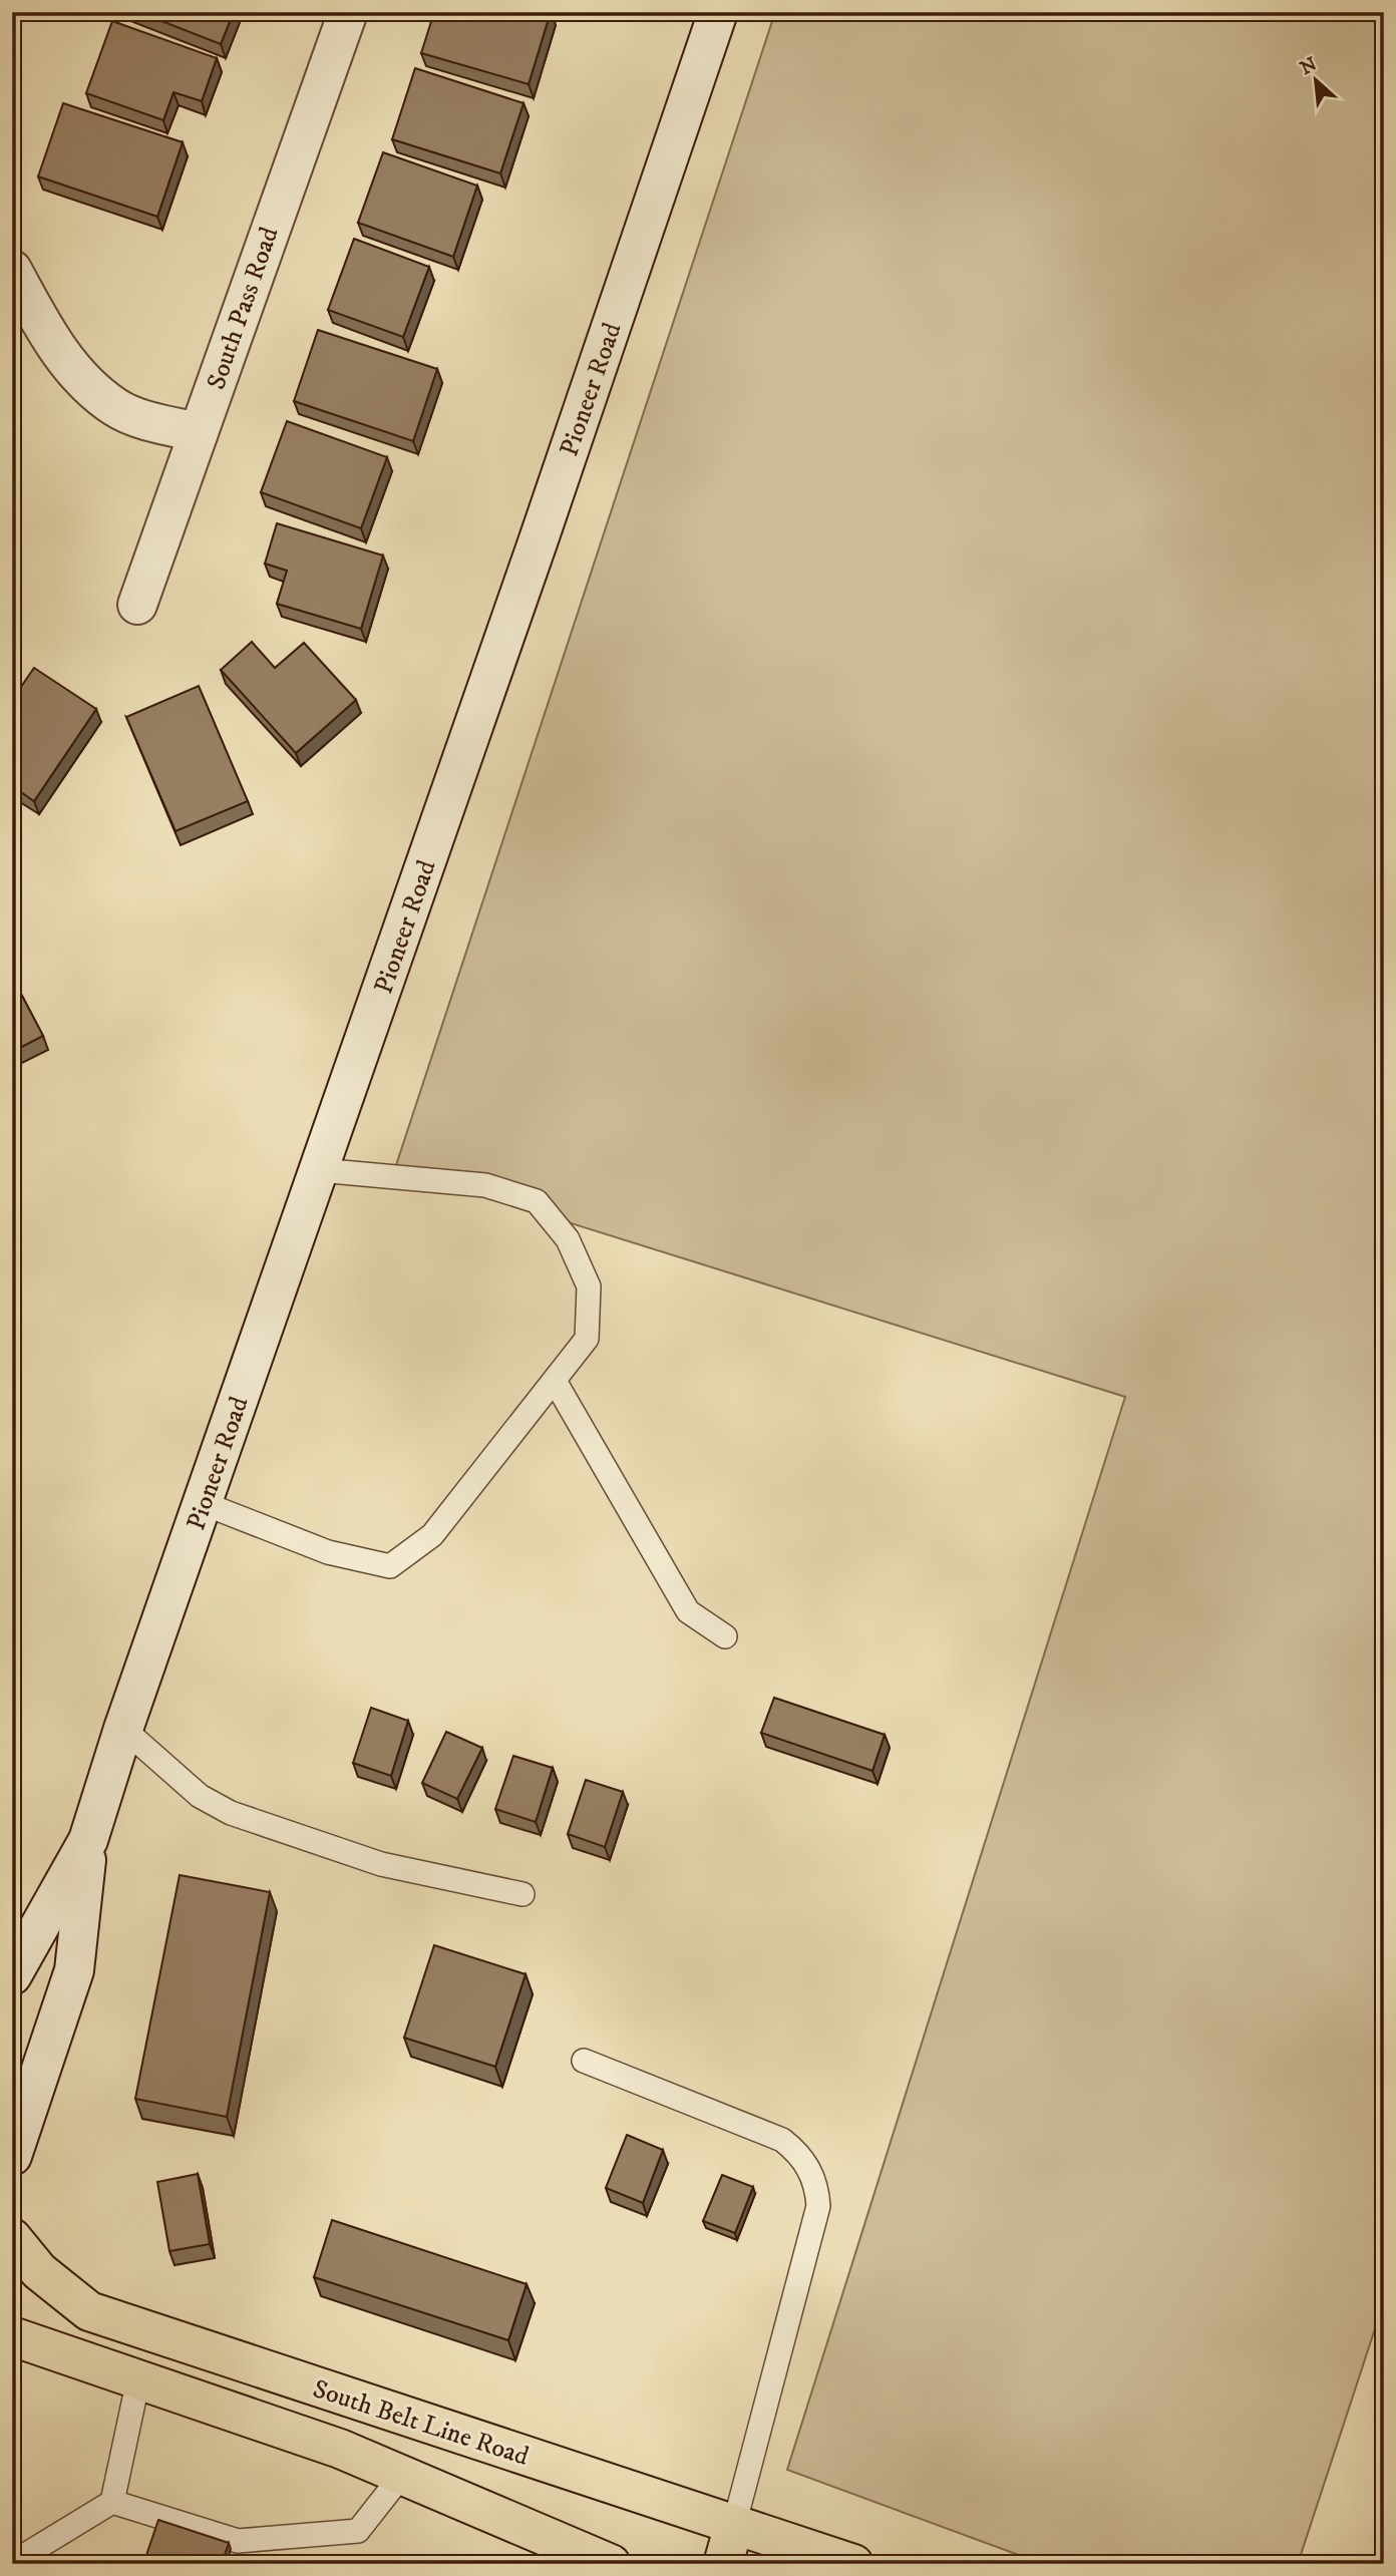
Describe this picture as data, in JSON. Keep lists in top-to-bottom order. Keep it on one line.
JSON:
{"streets":{"main road":["South Pass Road","Pioneer Road","South Belt Line Road"]},"north":"top left"}
